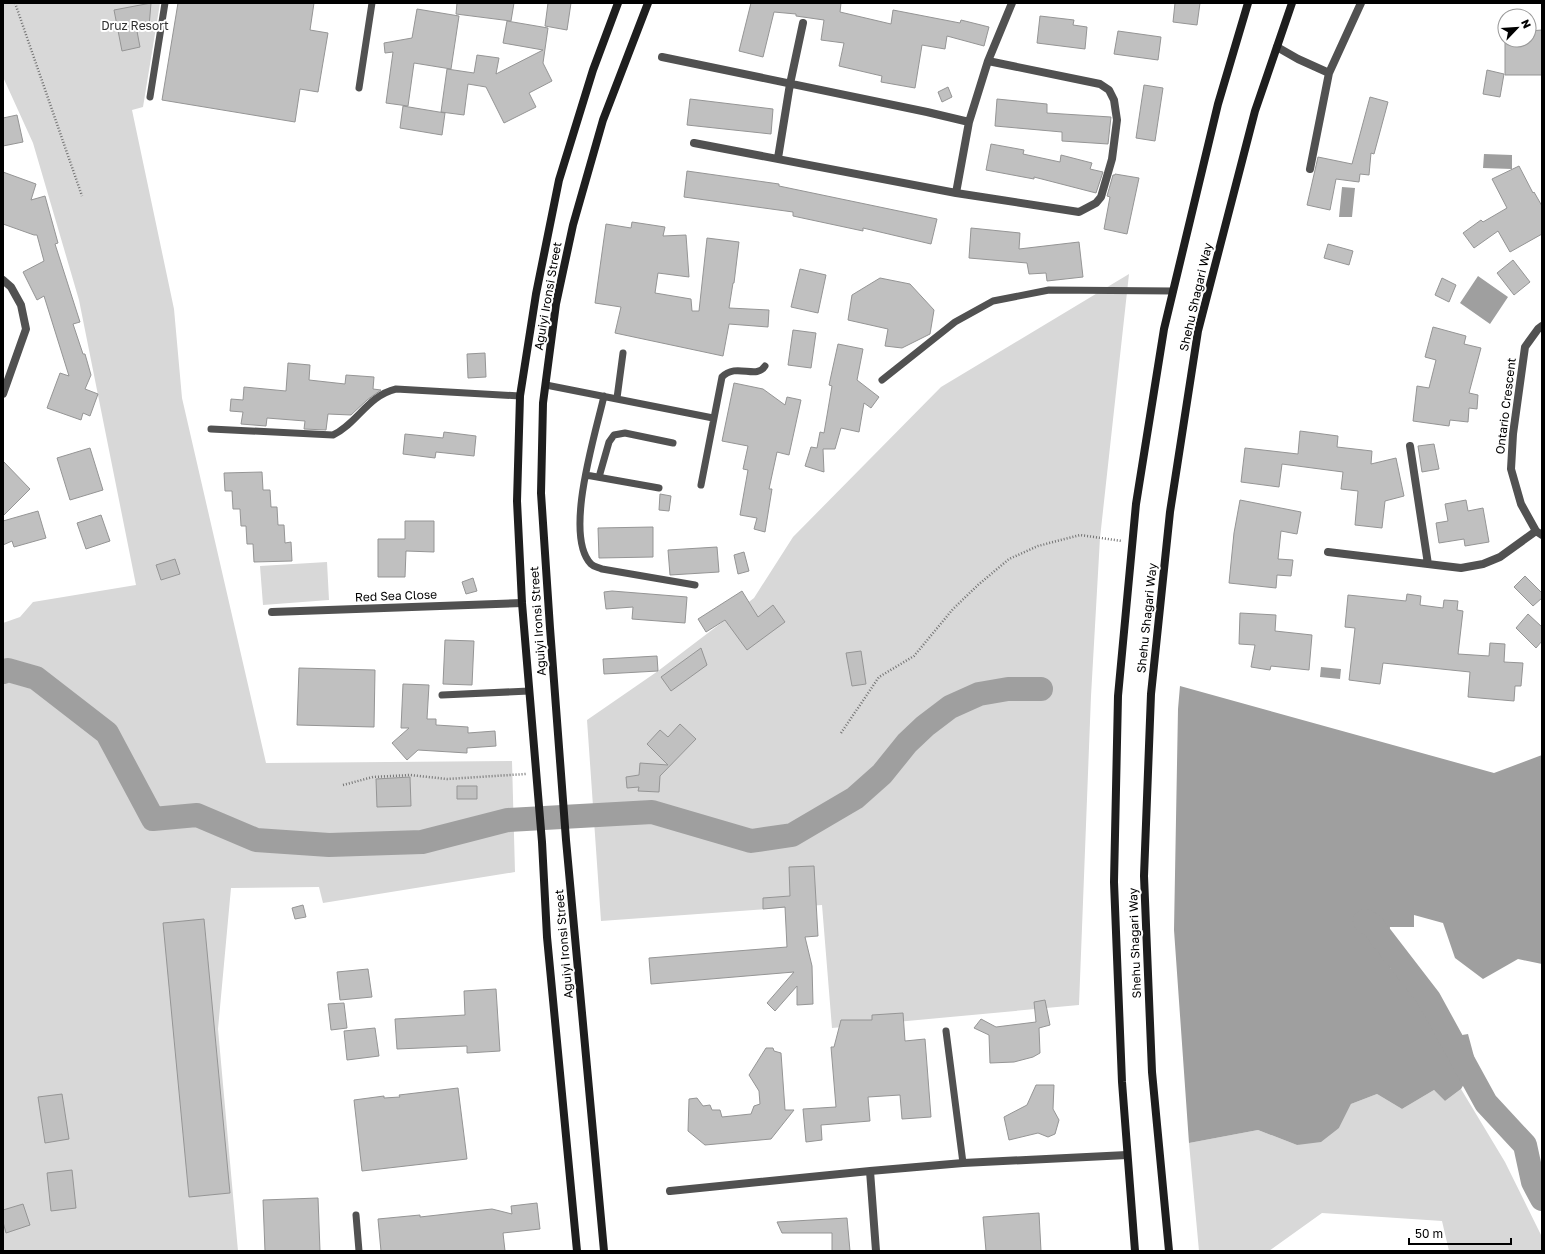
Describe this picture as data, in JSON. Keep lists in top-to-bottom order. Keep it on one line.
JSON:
{"streets":{"main road":["Aguiyi Ironsi Street","Shehu Shagari Way"],"street":["Ontario Crescent","Red Sea Close"]},"crossings":[["Aguiyi Ironsi Street","Red Sea Close"]],"parks":["Druz Resort"],"scale_bar":"50 m","north":"top right"}
